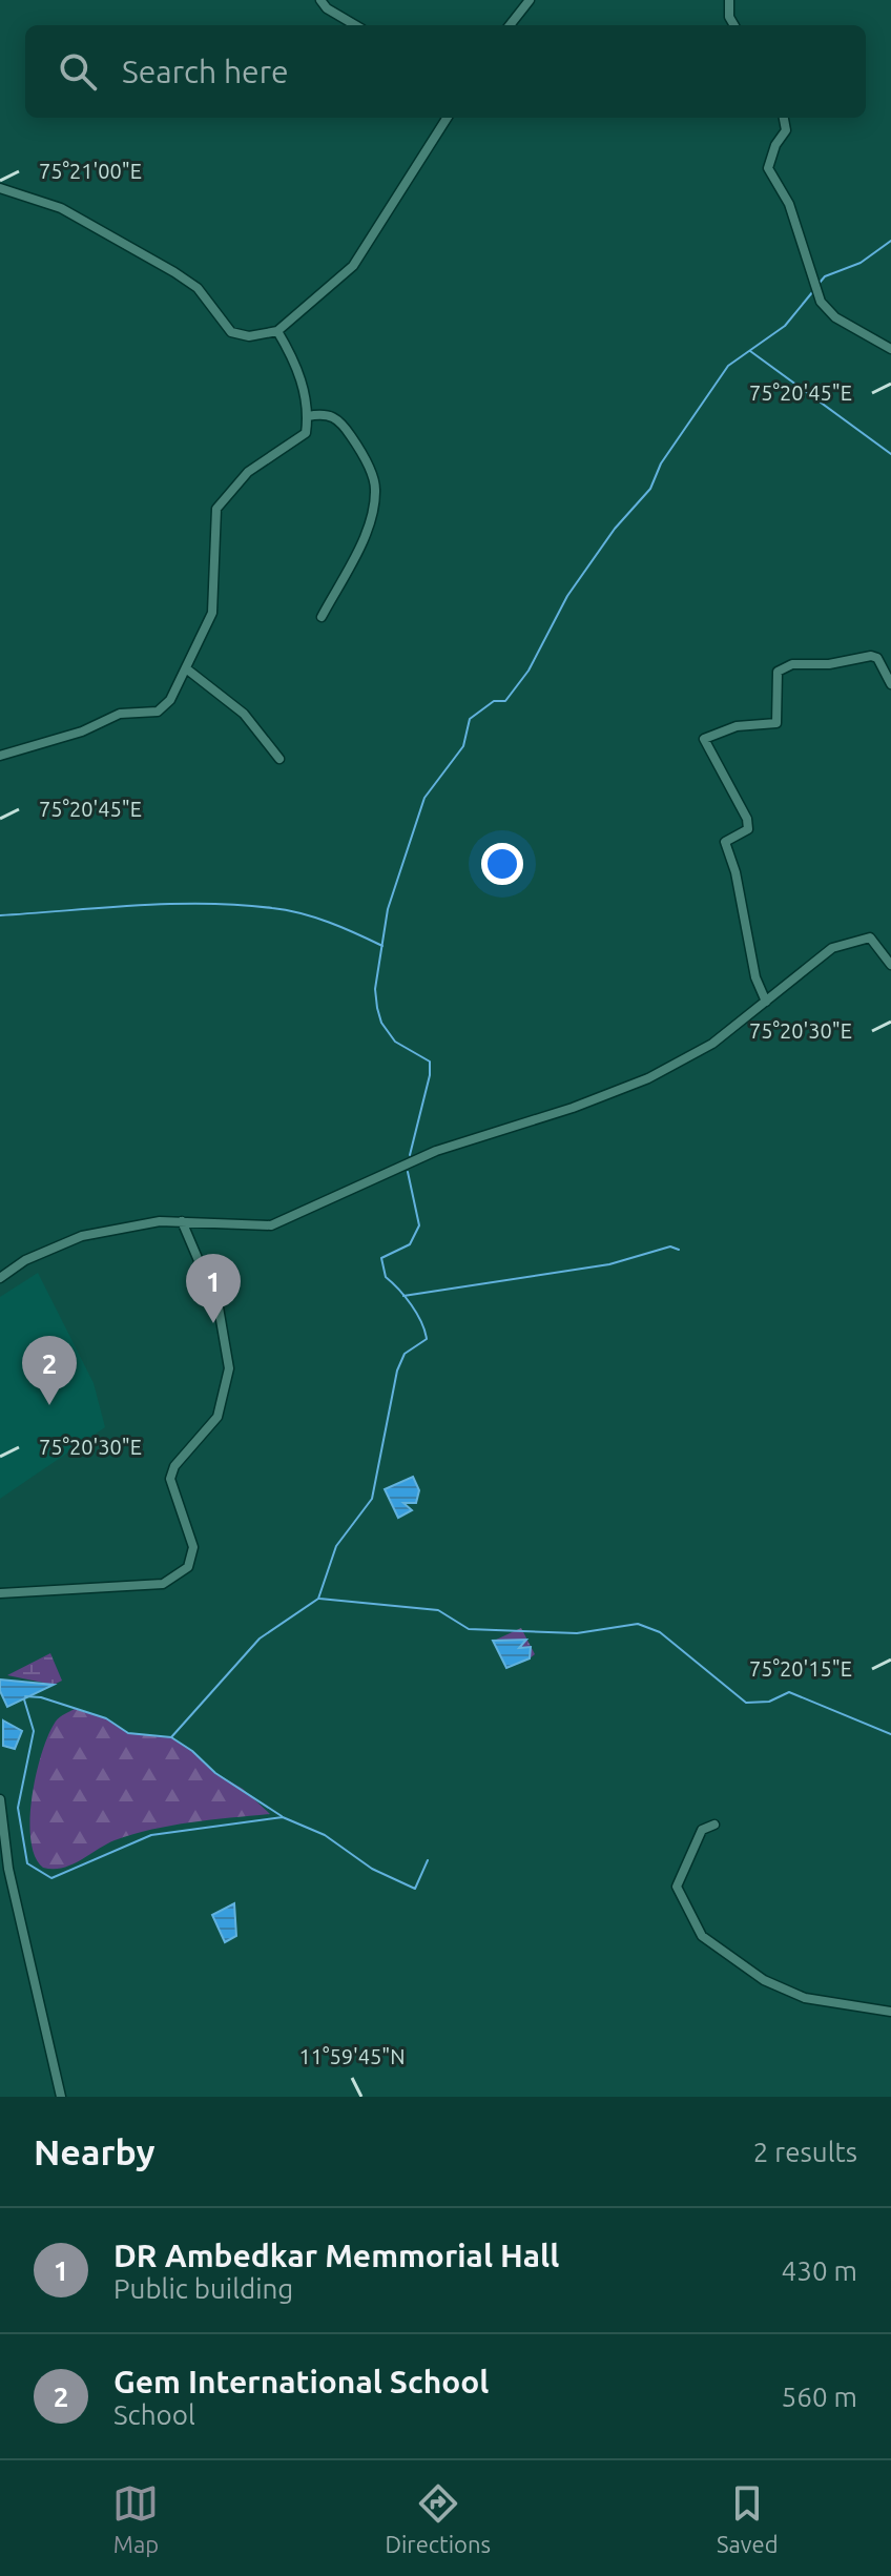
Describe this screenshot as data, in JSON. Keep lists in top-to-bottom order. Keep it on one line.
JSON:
{"page":{"search":"Search here","pins":["1","2"],"heading":["Nearby","2 results"],"list":[{"mark":"1","name":"DR Ambedkar Memmorial Hall","note":"Public building","value":"430 m"},{"mark":"2","name":"Gem International School","note":"School","value":"560 m"}],"nav":["Map","Directions","Saved"]},"coordinates":["75°21'00\"E","75°20'45\"E","75°20'30\"E","75°20'15\"E","11°59'45\"N"]}
